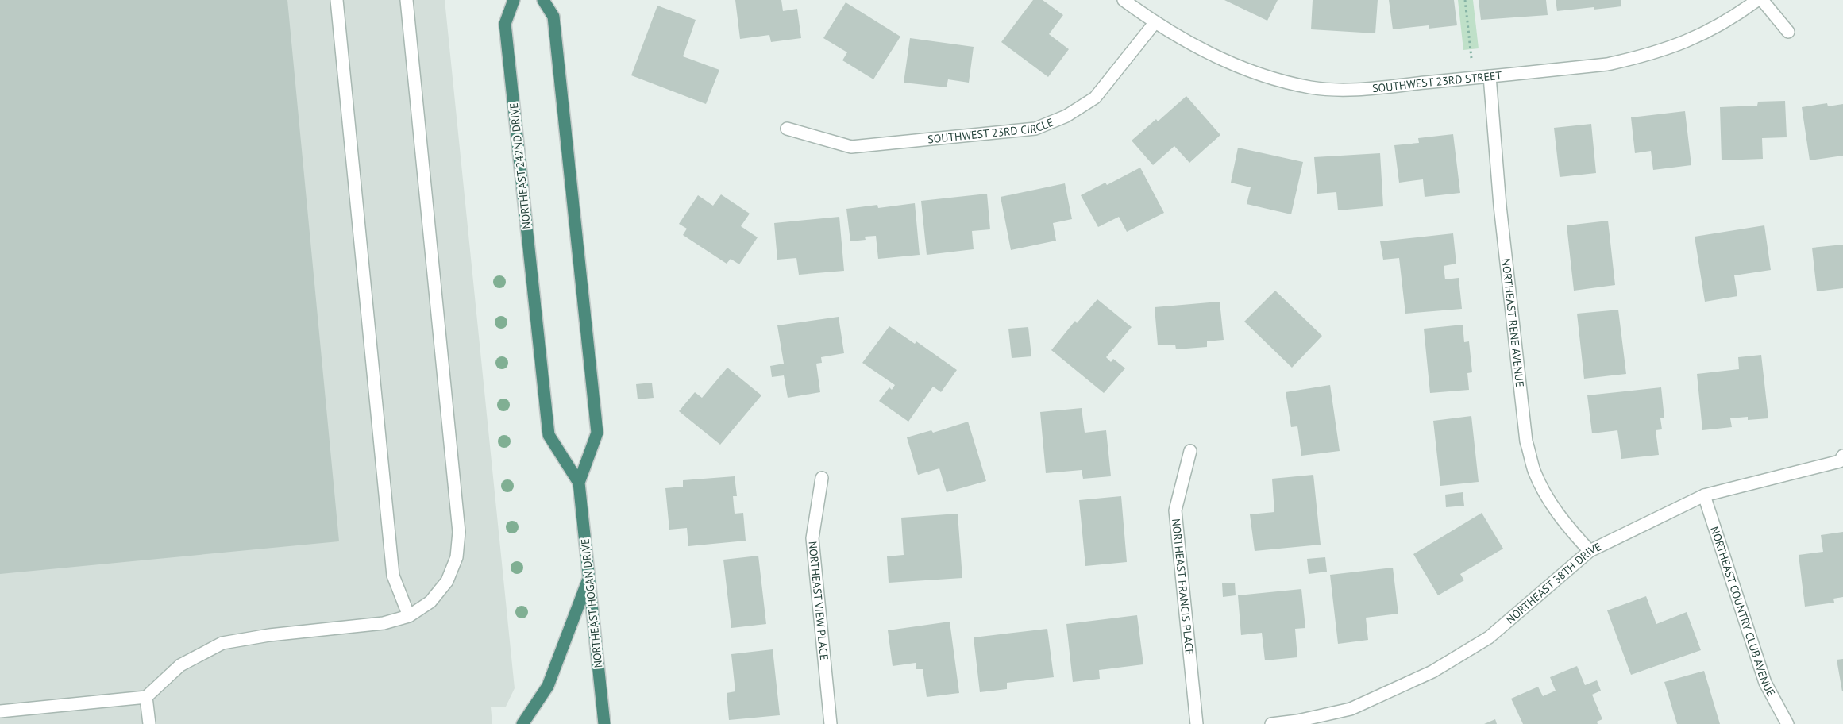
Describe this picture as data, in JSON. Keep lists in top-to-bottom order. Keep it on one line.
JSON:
{"streets":{"highway":["NORTHEAST 242ND DRIVE","NORTHEAST HOGAN DRIVE"],"street":["SOUTHWEST 23RD STREET","SOUTHWEST 23RD CIRCLE","NORTHEAST RENE AVENUE","NORTHEAST 38TH DRIVE","NORTHEAST FRANCIS PLACE","NORTHEAST VIEW PLACE","NORTHEAST COUNTRY CLUB AVENUE"]},"crossings":[["SOUTHWEST 23RD STREET","SOUTHWEST 23RD CIRCLE"],["SOUTHWEST 23RD STREET","NORTHEAST RENE AVENUE"],["NORTHEAST 242ND DRIVE","NORTHEAST HOGAN DRIVE"],["NORTHEAST RENE AVENUE","NORTHEAST 38TH DRIVE"],["NORTHEAST 38TH DRIVE","NORTHEAST COUNTRY CLUB AVENUE"]]}
